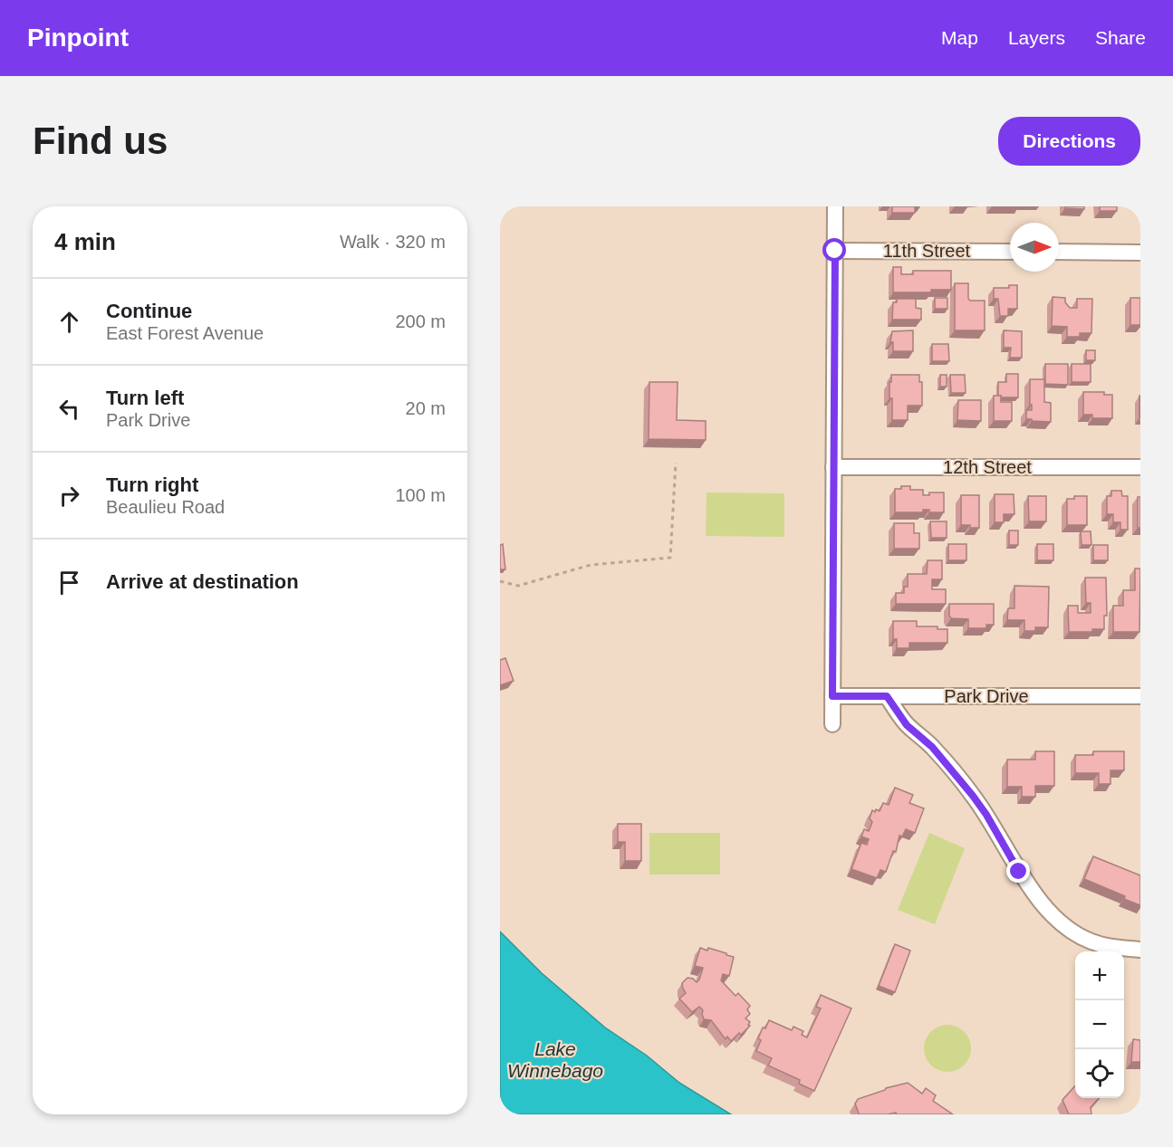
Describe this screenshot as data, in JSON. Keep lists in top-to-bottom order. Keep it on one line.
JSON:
{"streets":{"street":["11th Street","12th Street","Park Drive"]},"water":["Lake Winnebago"],"north":"right","page":{"header":"Pinpoint","nav":["Map","Layers","Share"],"buttons":"Directions","title":"Find us","heading":["4 min","Walk · 320 m"],"list":[["Continue","East Forest Avenue","200 m"],["Turn left","Park Drive","20 m"],["Turn right","Beaulieu Road","100 m"],"Arrive at destination"],"map_buttons":["+","−"]}}
